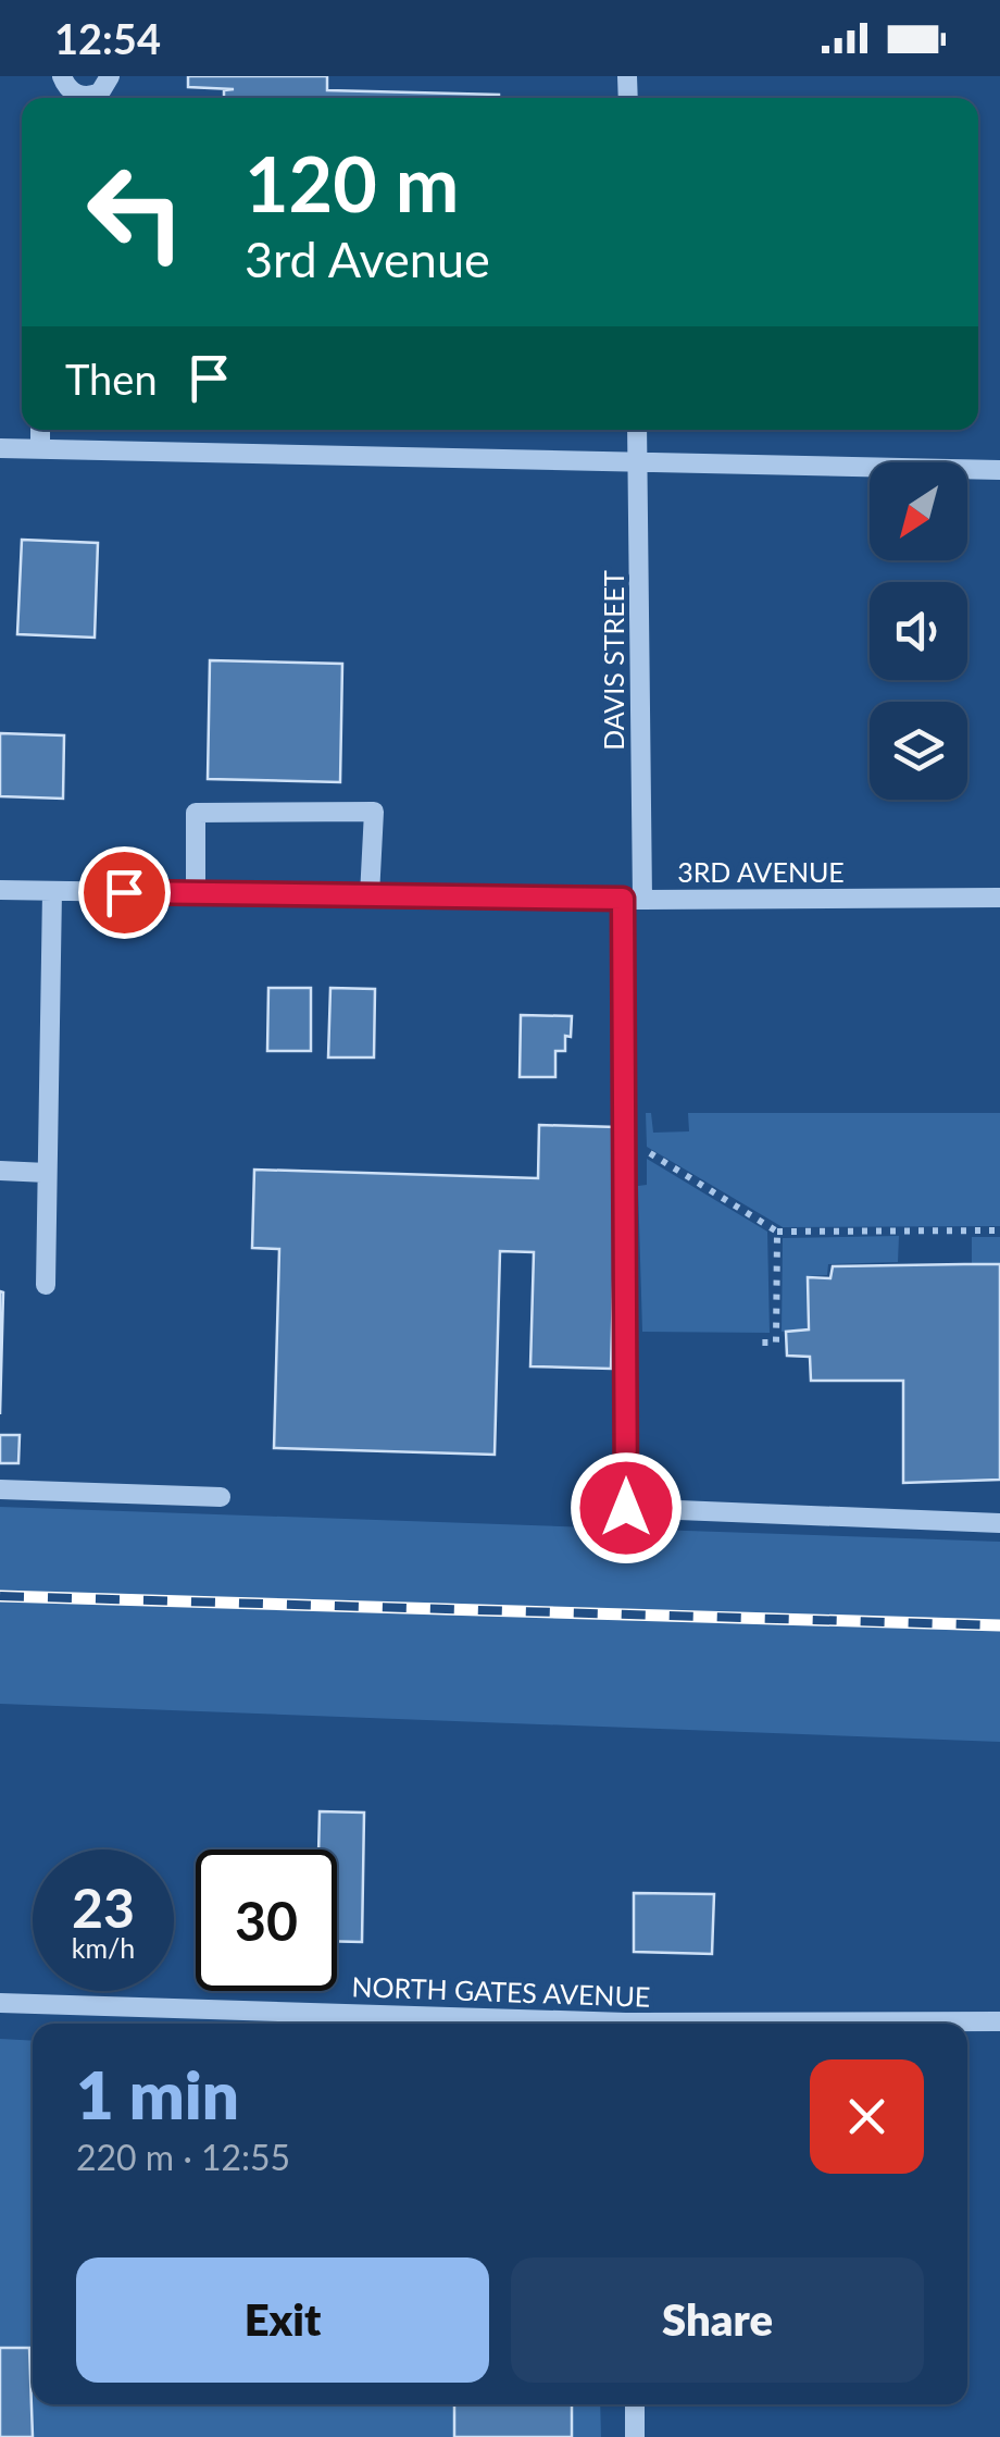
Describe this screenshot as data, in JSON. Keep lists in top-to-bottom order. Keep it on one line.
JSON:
{"streets":{"street":["DAVIS STREET","3RD AVENUE","NORTH GATES AVENUE"]},"crossings":[["DAVIS STREET","3RD AVENUE"]],"north":"bottom left","page":{"status":"12:54","turn":["120 m","3rd Avenue"],"then":"Then","speed":"23 km/h","limit":"30","heading":["1 min","220 m · 12:55"],"buttons":["Exit","Share"]}}
